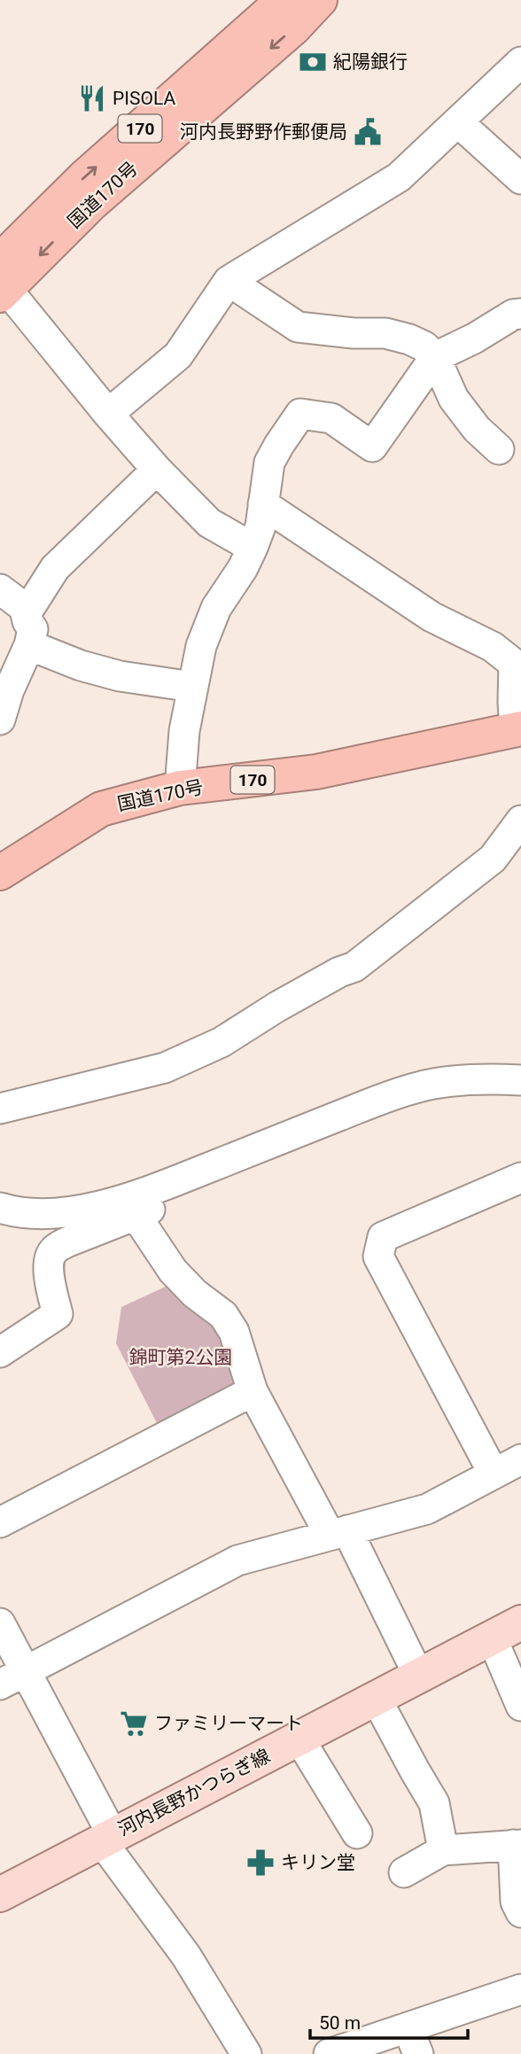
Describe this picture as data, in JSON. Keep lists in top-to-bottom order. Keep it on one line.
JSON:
{"streets":{"highway":["170","国道170号"],"main road":["河内長野かつらぎ線"]},"parks":["錦町第2公園"],"places":{"bank":["紀陽銀行"],"restaurant":["PISOLA"],"public building":["河内長野野作郵便局"],"supermarket":["ファミリーマート"],"pharmacy":["キリン堂"]},"scale_bar":"50 m"}
